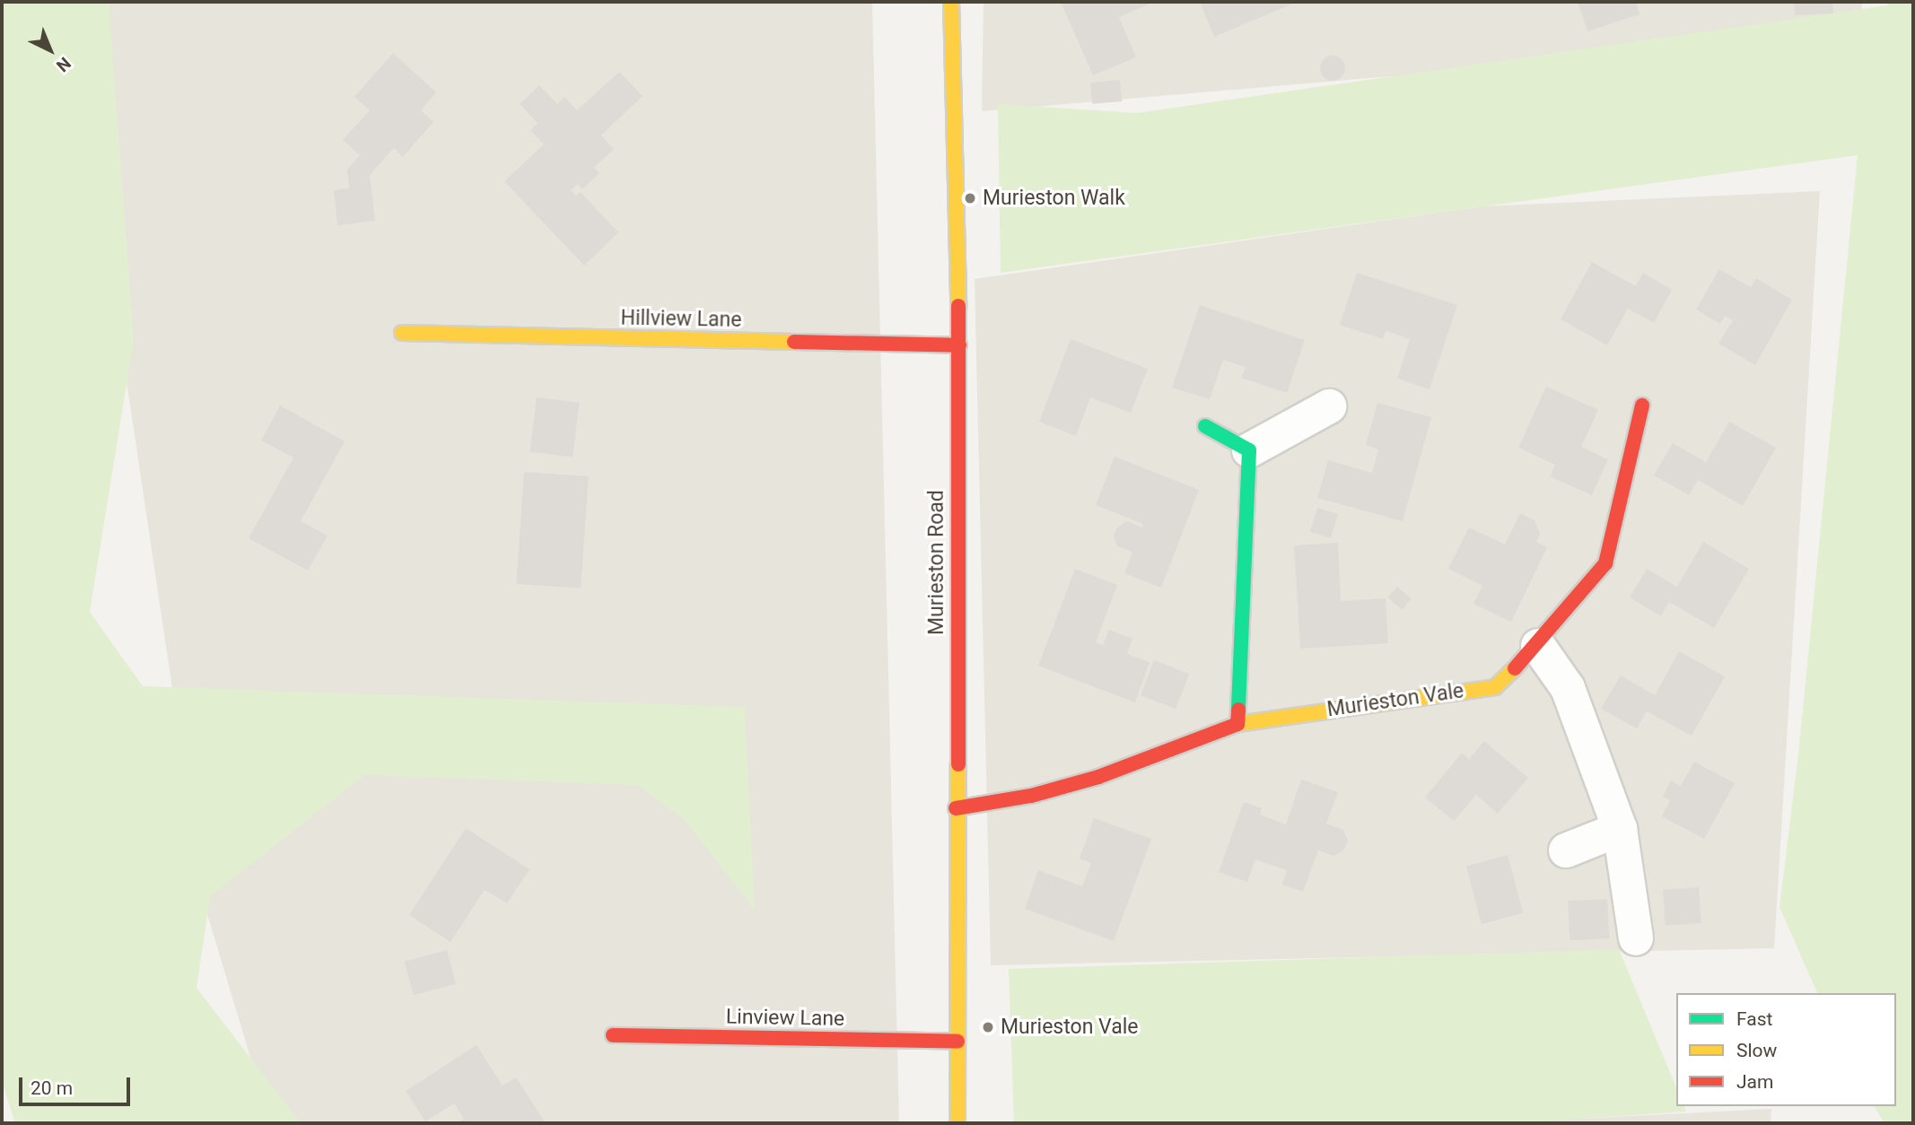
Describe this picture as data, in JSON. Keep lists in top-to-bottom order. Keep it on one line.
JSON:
{"streets":{"street":["Hillview Lane","Murieston Road","Murieston Vale","Linview Lane"]},"crossings":[["Hillview Lane","Murieston Road"],["Murieston Road","Murieston Vale"],["Murieston Road","Linview Lane"]],"places":["Murieston Walk","Murieston Vale"],"legend":["Fast","Slow","Jam"],"scale_bar":"20 m","north":"bottom right"}
